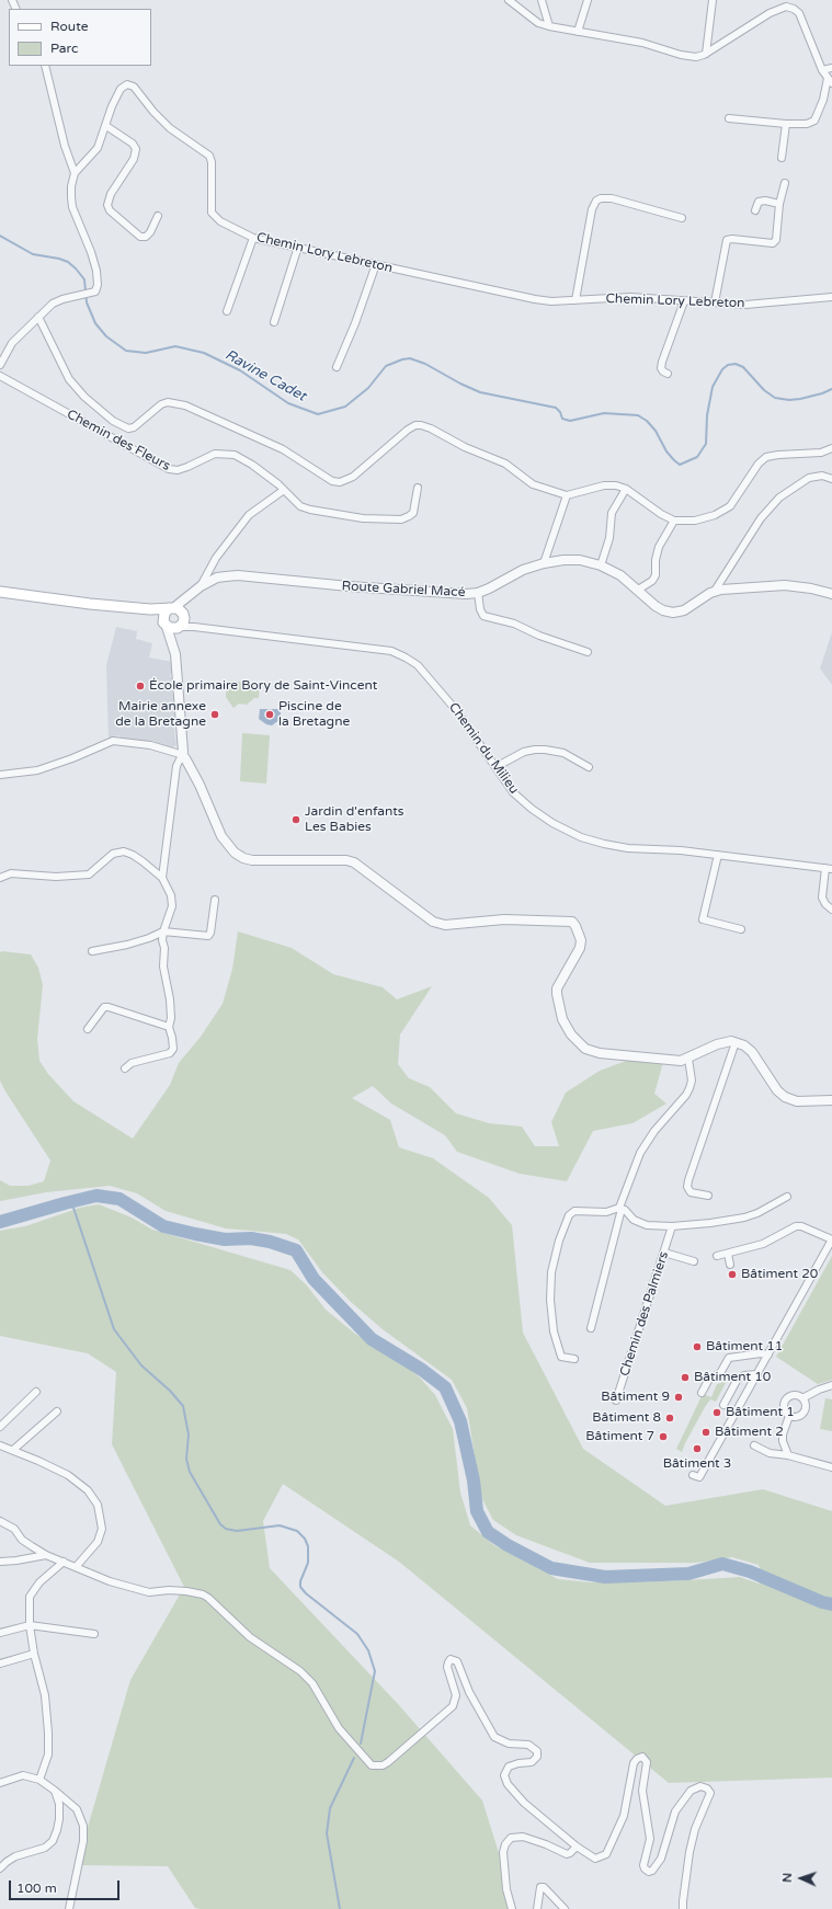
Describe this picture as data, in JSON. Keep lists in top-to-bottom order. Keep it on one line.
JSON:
{"streets":{"street":["Chemin Lory Lebreton","Chemin des Fleurs","Route Gabriel Macé","Chemin du Milieu","Chemin des Palmiers"]},"crossings":[["Route Gabriel Macé","Chemin du Milieu"]],"water":["Ravine Cadet"],"places":["École primaire Bory de Saint-Vincent","Mairie annexe de la Bretagne","Piscine de la Bretagne","Jardin d'enfants Les Babies","Bâtiment 20","Bâtiment 11","Bâtiment 10","Bâtiment 9","Bâtiment 1","Bâtiment 8","Bâtiment 2","Bâtiment 7","Bâtiment 3"],"legend":["Route","Parc"],"scale_bar":"100 m","north":"left"}
